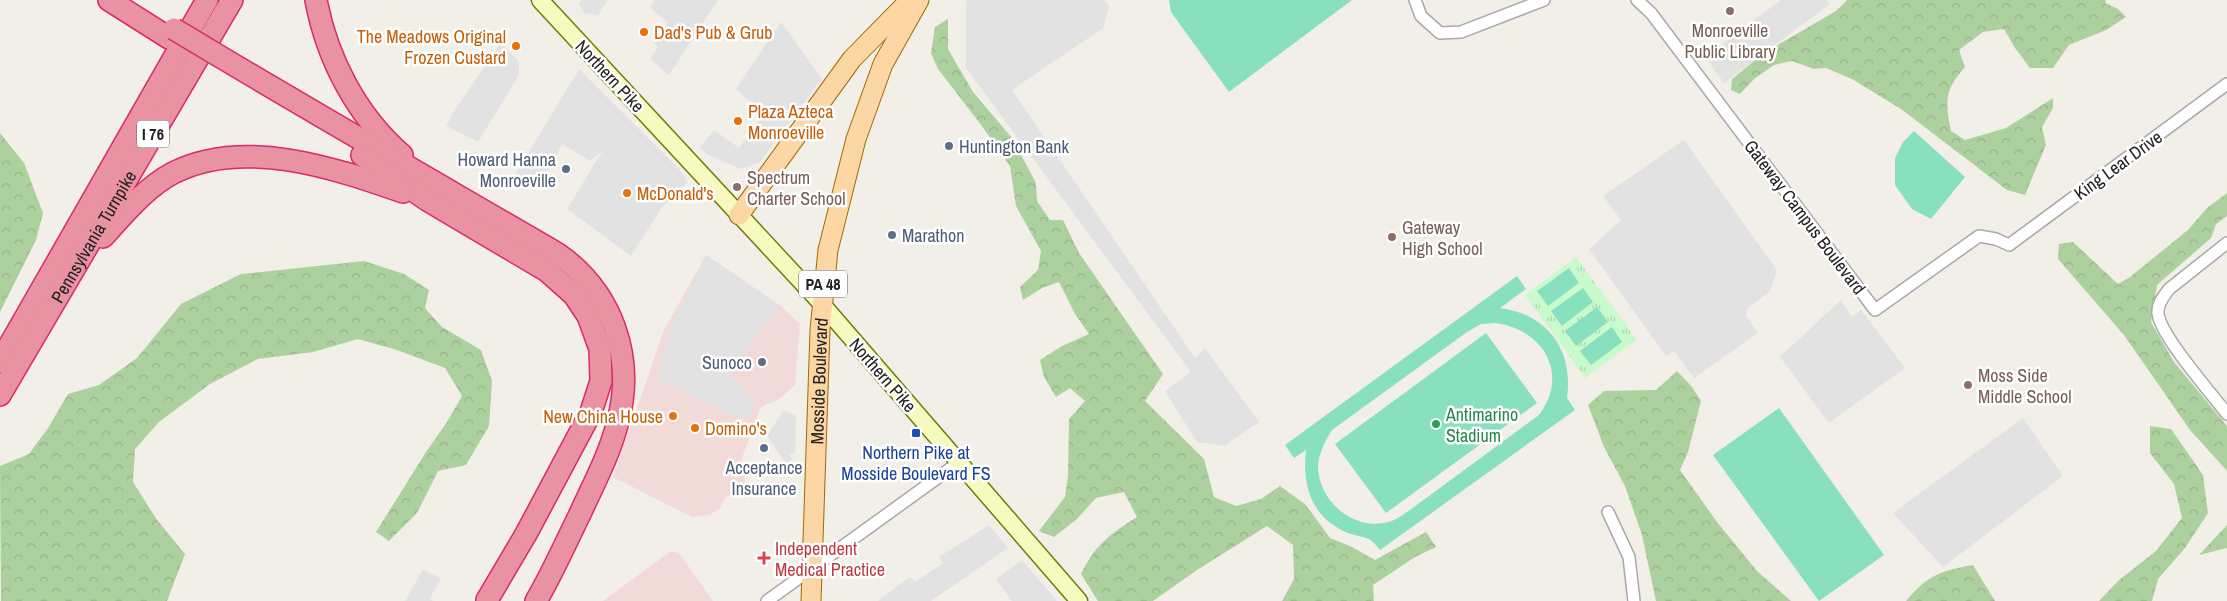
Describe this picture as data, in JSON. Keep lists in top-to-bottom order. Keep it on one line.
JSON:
{"streets":{"highway":["I 76","Pennsylvania Turnpike"],"main road":["Northern Pike","PA 48","Mosside Boulevard"],"street":["King Lear Drive","Gateway Campus Boulevard"]},"crossings":[["Northern Pike","Mosside Boulevard"],["King Lear Drive","Gateway Campus Boulevard"]],"places":{"other":["Monroeville Public Library","Dad's Pub & Grub","The Meadows Original Frozen Custard","Plaza Azteca Monroeville","Huntington Bank","Howard Hanna Monroeville","Spectrum Charter School","McDonald's","Marathon","Gateway High School","Sunoco","Moss Side Middle School","New China House","Antimarino Stadium","Domino's","Acceptance Insurance"],"transit":["Northern Pike at Mosside Boulevard FS"],"health":["Independent Medical Practice"]}}
